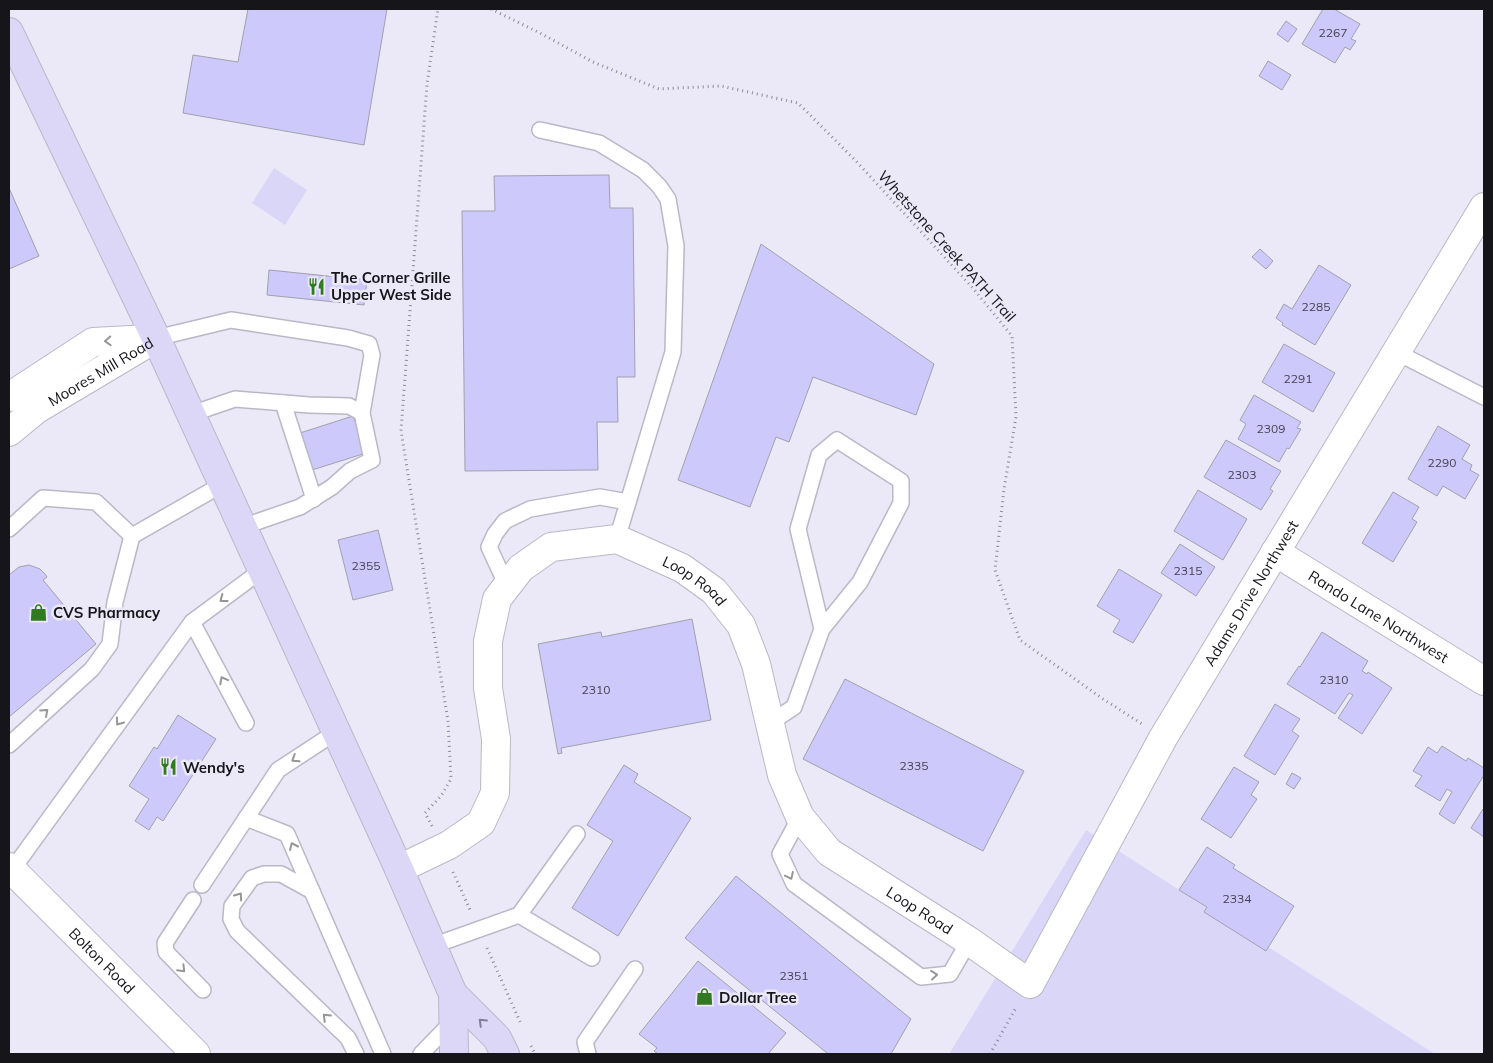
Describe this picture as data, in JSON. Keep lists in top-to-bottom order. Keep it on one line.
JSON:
{"streets":{"street":["Moores Mill Road","Loop Road","Adams Drive Northwest","Rando Lane Northwest","Bolton Road"],"path":["Whetstone Creek PATH Trail"]},"crossings":[["Whetstone Creek PATH Trail","Adams Drive Northwest"],["Loop Road","Adams Drive Northwest"],["Adams Drive Northwest","Rando Lane Northwest"]],"places":{"restaurant":["The Corner Grille Upper West Side","Wendy's"],"shop":["CVS Pharmacy","Dollar Tree"]},"house_numbers":["2267","2285","2291","2309","2290","2303","2355","2315","2310","2310","2335","2334","2351"]}
